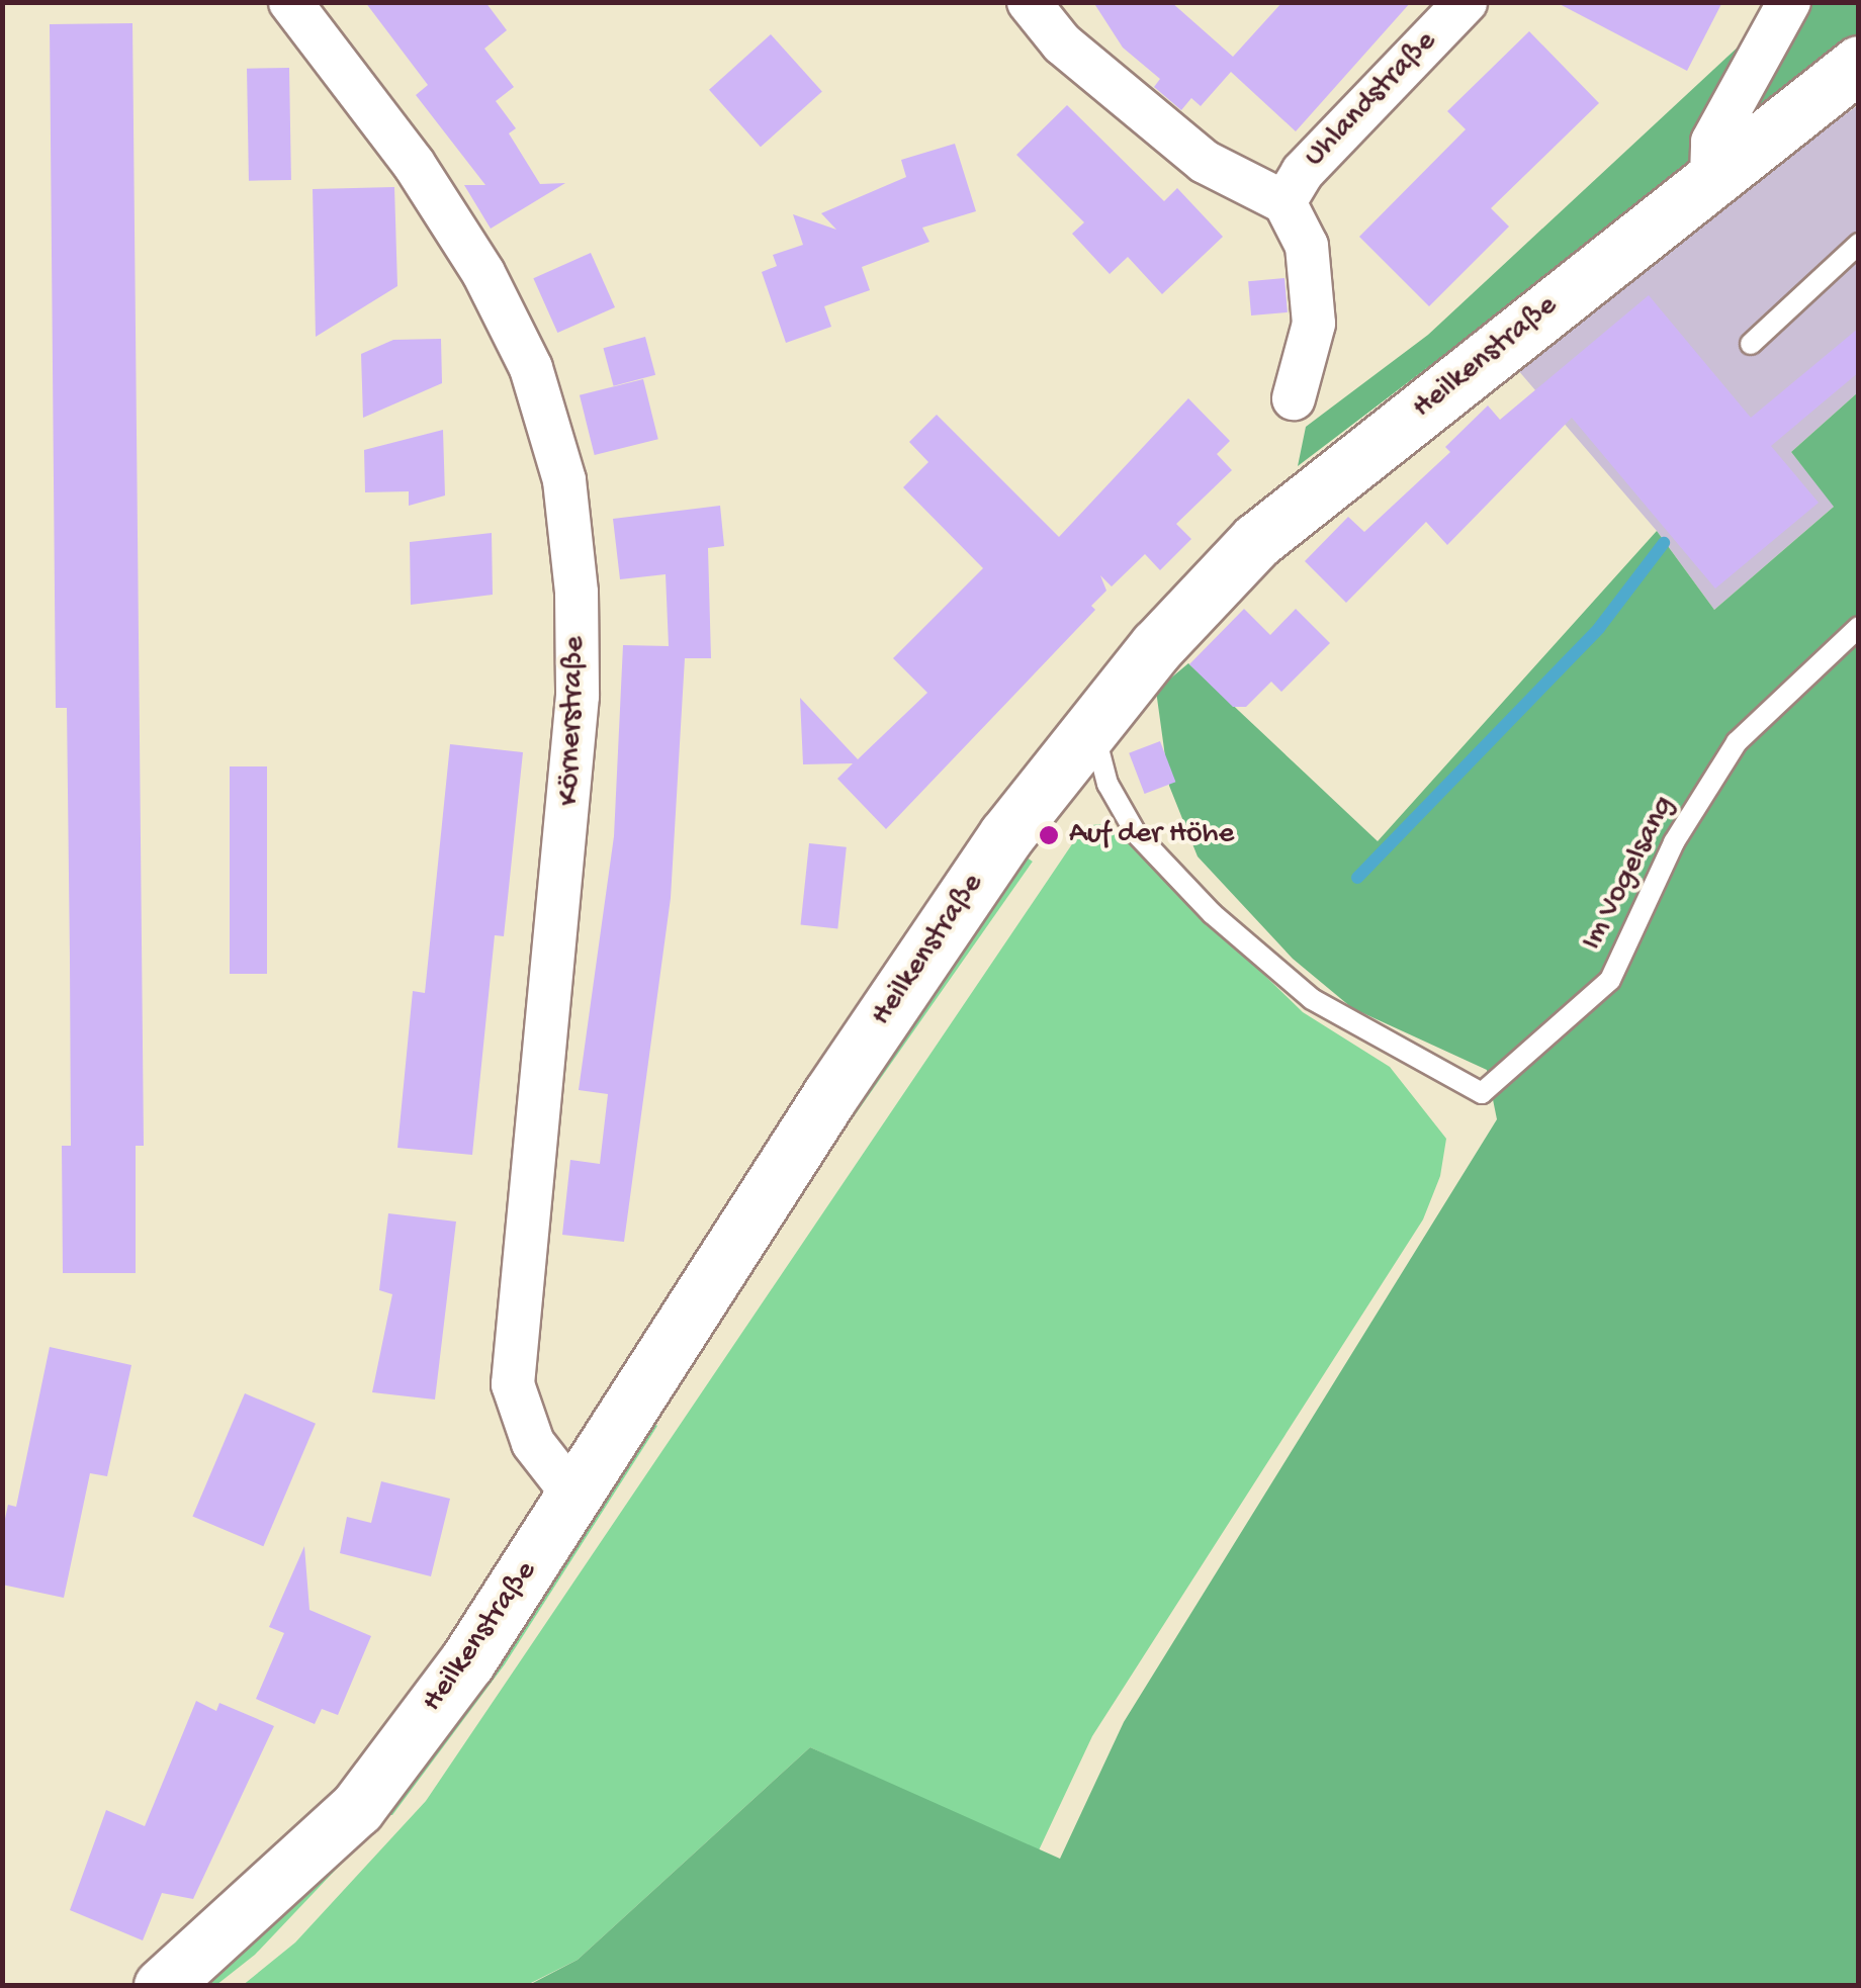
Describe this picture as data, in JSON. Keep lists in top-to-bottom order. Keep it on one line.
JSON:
{"streets":{"street":["Uhlandstraße","Heilkenstraße","Körnerstraße"],"lane":["Im Vogelsang"]},"crossings":[["Heilkenstraße","Körnerstraße"],["Heilkenstraße","Im Vogelsang"]],"places":["Auf der Höhe"]}
